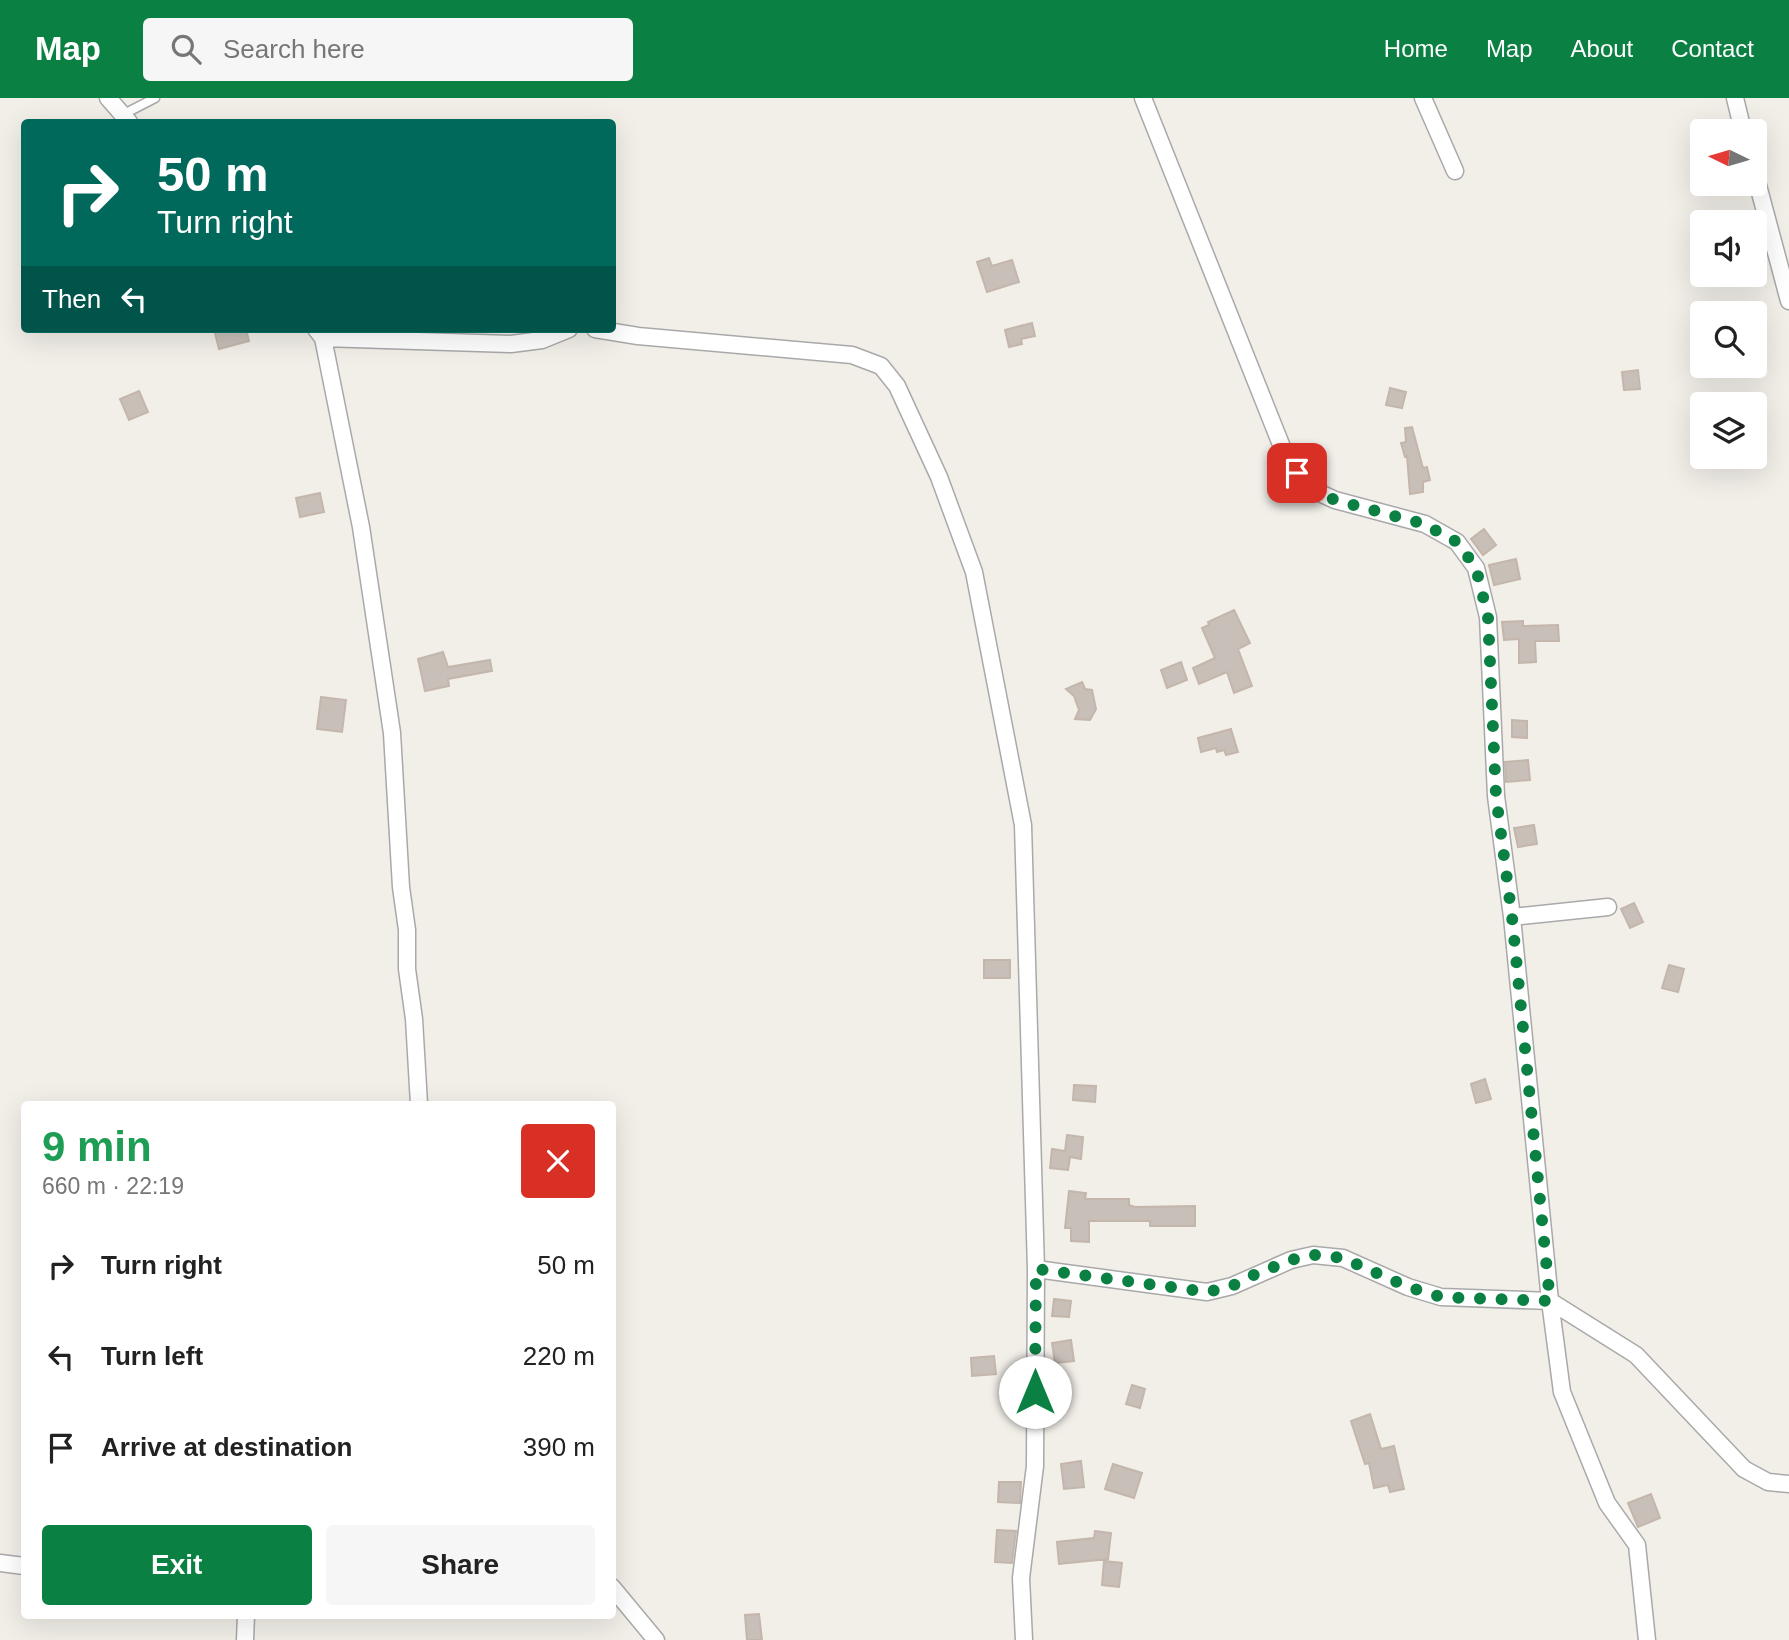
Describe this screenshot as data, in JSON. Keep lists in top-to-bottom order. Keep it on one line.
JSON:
{"north":"left","page":{"header":"Map","search":"Search here","nav":["Home","Map","About","Contact"],"turn":["50 m","Turn right"],"then":"Then","heading":["9 min","660 m · 22:19"],"list":[{"name":"Turn right","value":"50 m"},{"name":"Turn left","value":"220 m"},{"name":"Arrive at destination","value":"390 m"}],"buttons":["Exit","Share"]}}
